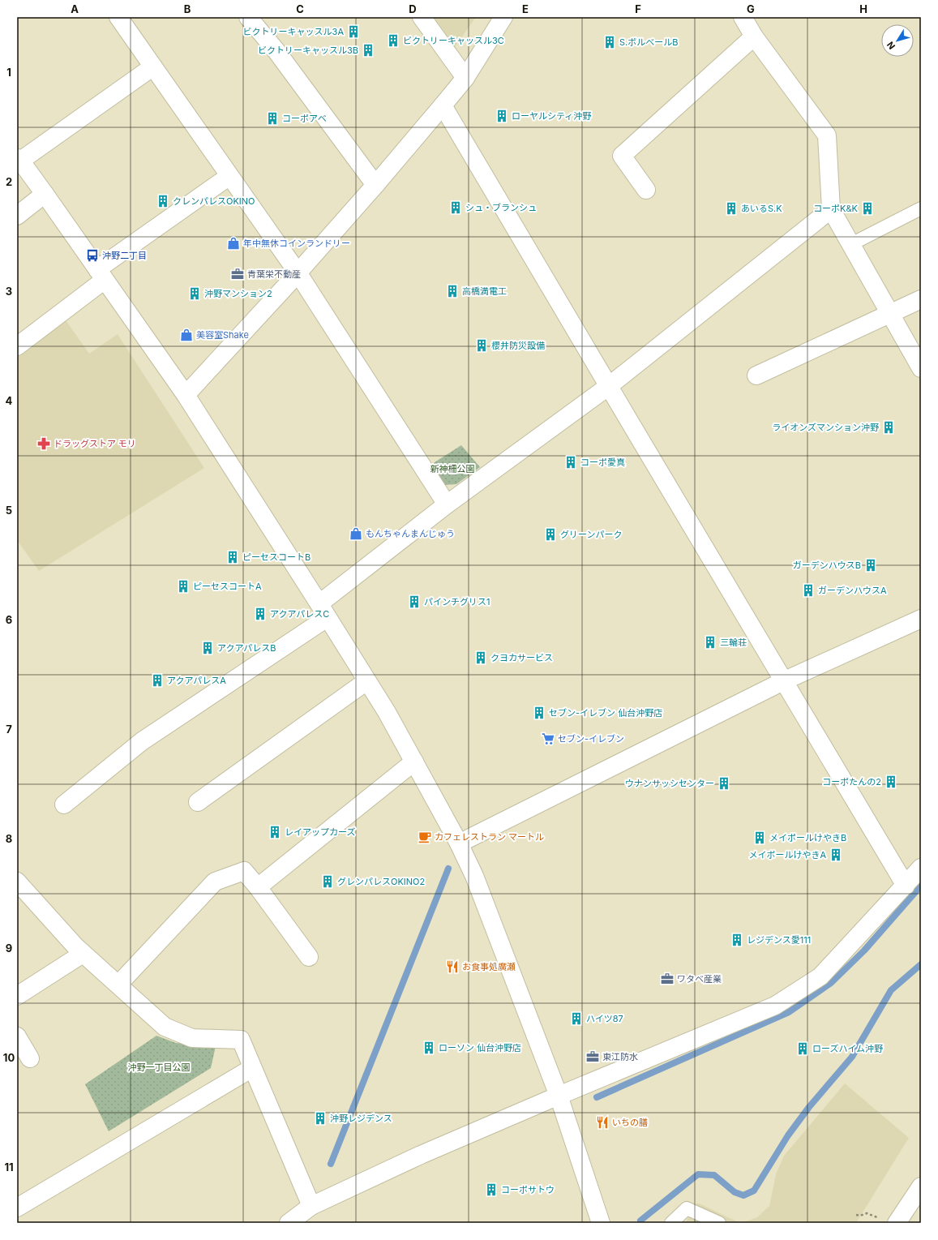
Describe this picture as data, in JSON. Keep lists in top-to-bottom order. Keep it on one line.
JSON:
{"parks":["新神柵公園","沖野一丁目公園"],"places":{"building":["ビクトリーキャッスル3A","ビクトリーキャッスル3C","S.ボルベールB","ビクトリーキャッスル3B","ローヤルシティ沖野","コーポアベ","クレンパレスOKINO","シュ・ブランシュ","あいるS.K","コーポK&K","高橋満電工","沖野マンション2","櫻井防災設備","ライオンズマンション沖野","コーポ愛真","グリーンパーク","ピーセスコートB","ガーデンハウスB","ピーセスコートA","ガーデンハウスA","パインチグリス1","アクアパレスC","三輪荘","アクアパレスB","クヨカサービス","アクアパレスA","セブン-イレブン 仙台沖野店","コーポたんの2","ウナンサッシセンター","レイアップカーズ","メイポールけやきB","メイポールけやきA","グレンパレスOKINO2","レジデンス愛111","ハイツ87","ローソン 仙台沖野店","ローズハイム沖野","沖野レジデンス","コーポサトウ"],"shop":["年中無休コインランドリー","美容室Shake","もんちゃんまんじゅう"],"bus stop":["沖野二丁目"],"office":["青葉栄不動産","ワタベ産業","東江防水"],"pharmacy":["ドラッグストア モリ"],"supermarket":["セブン-イレブン"],"cafe":["カフェレストラン マートル"],"restaurant":["お食事処廣瀬","いちの膳"]},"north":"bottom left","grid":{"columns":["A","B","C","D","E","F","G","H"],"rows":["1","2","3","4","5","6","7","8","9","10","11"]}}
